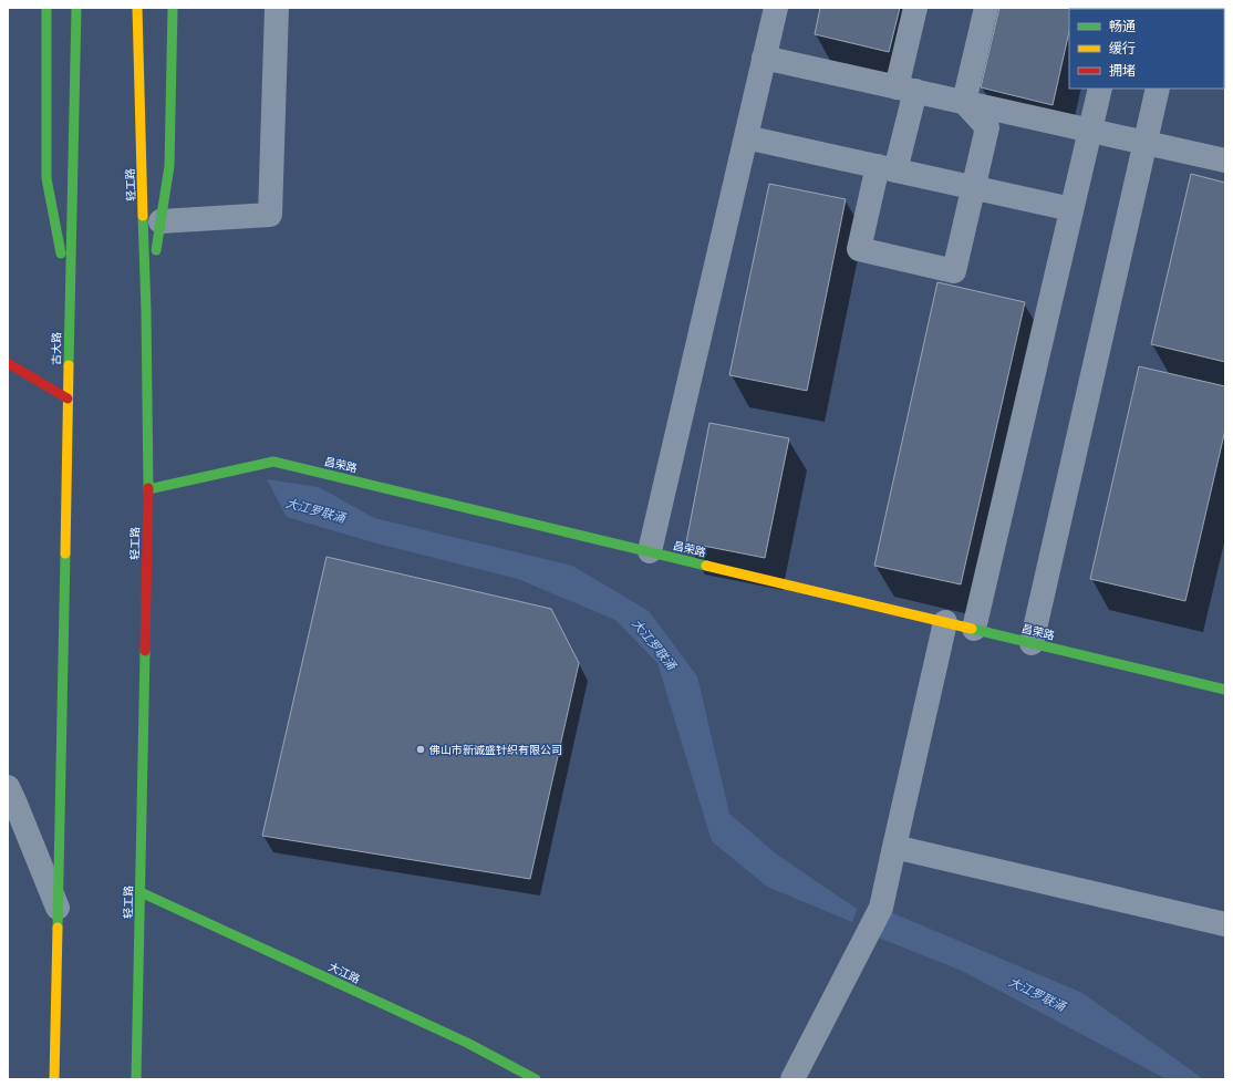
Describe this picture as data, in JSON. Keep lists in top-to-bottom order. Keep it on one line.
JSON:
{"streets":{"main road":["轻工路","古大路","昌荣路","大江路"]},"crossings":[["轻工路","昌荣路"],["轻工路","大江路"]],"water":["大江罗联涌"],"places":["佛山市新诚盛针织有限公司"],"legend":["畅通","缓行","拥堵"]}
